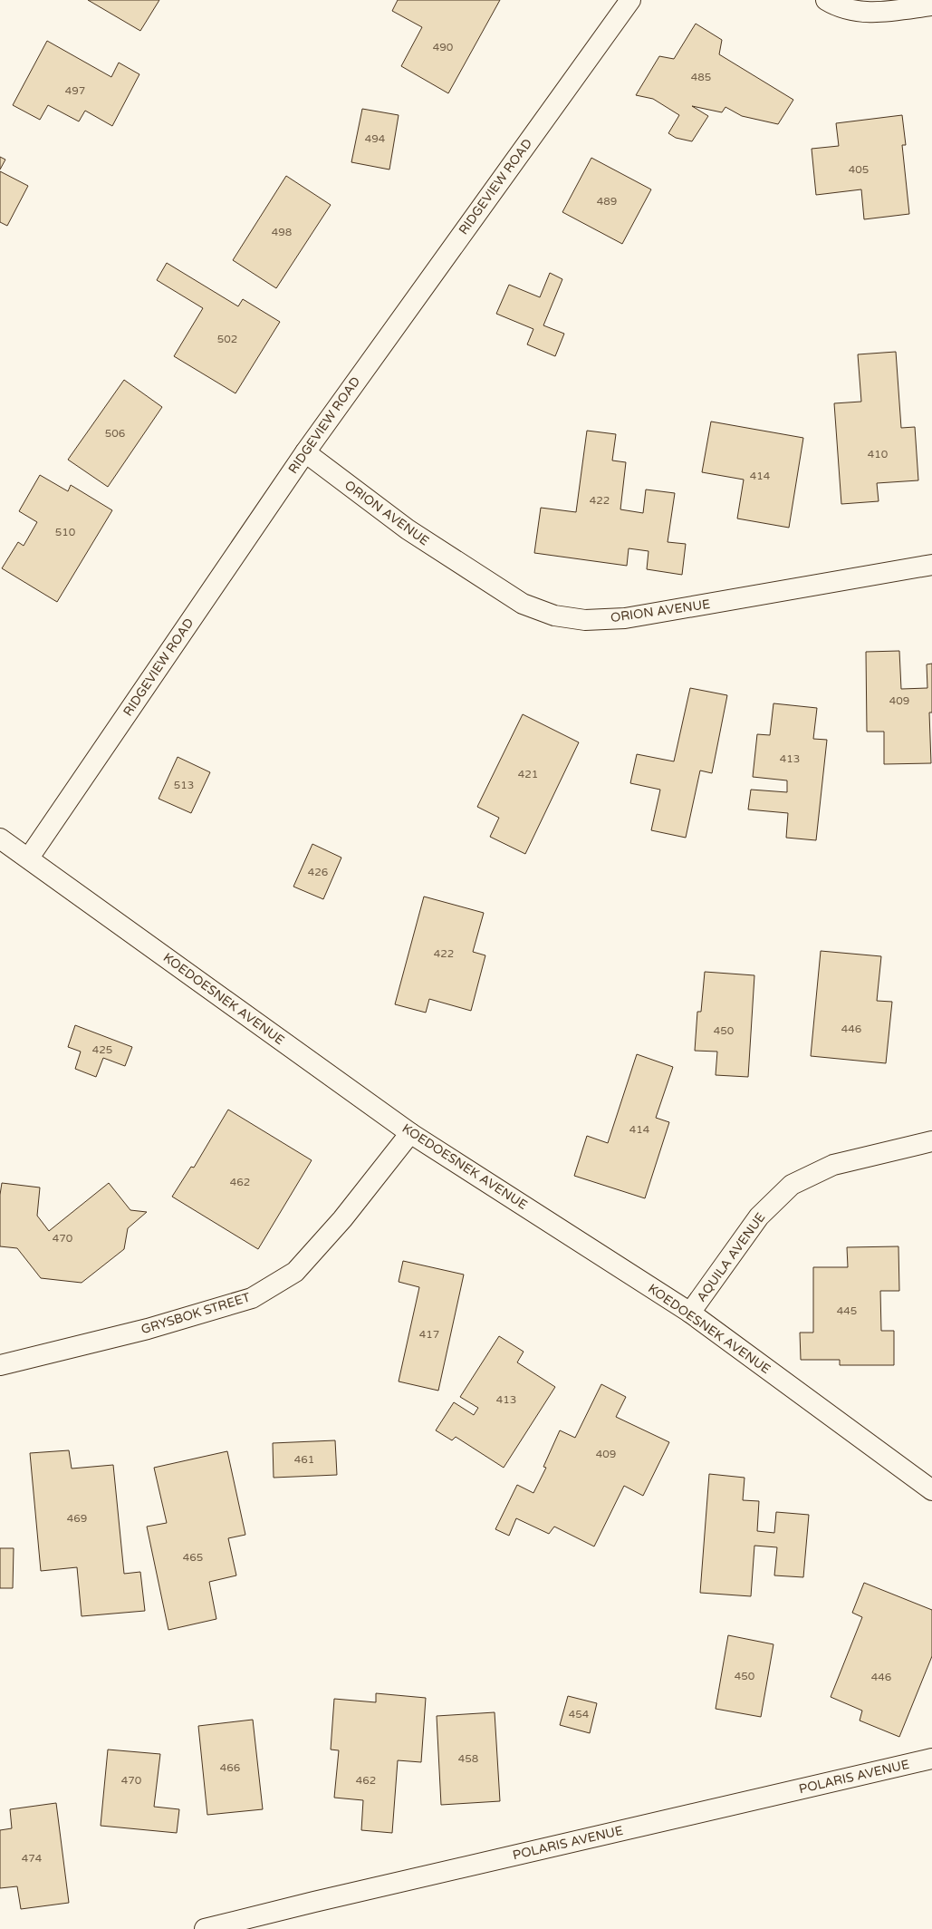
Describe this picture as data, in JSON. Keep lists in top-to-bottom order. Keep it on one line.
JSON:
{"streets":{"street":["RIDGEVIEW ROAD","ORION AVENUE","KOEDOESNEK AVENUE","AQUILA AVENUE","GRYSBOK STREET","POLARIS AVENUE"]},"crossings":[["RIDGEVIEW ROAD","ORION AVENUE"],["RIDGEVIEW ROAD","KOEDOESNEK AVENUE"],["KOEDOESNEK AVENUE","AQUILA AVENUE"],["KOEDOESNEK AVENUE","GRYSBOK STREET"]],"house_numbers":["490","485","497","494","405","489","498","502","506","410","414","422","510","409","413","421","513","426","422","446","450","425","414","462","470","445","417","413","409","461","469","465","450","446","454","458","466","470","462","474"]}
